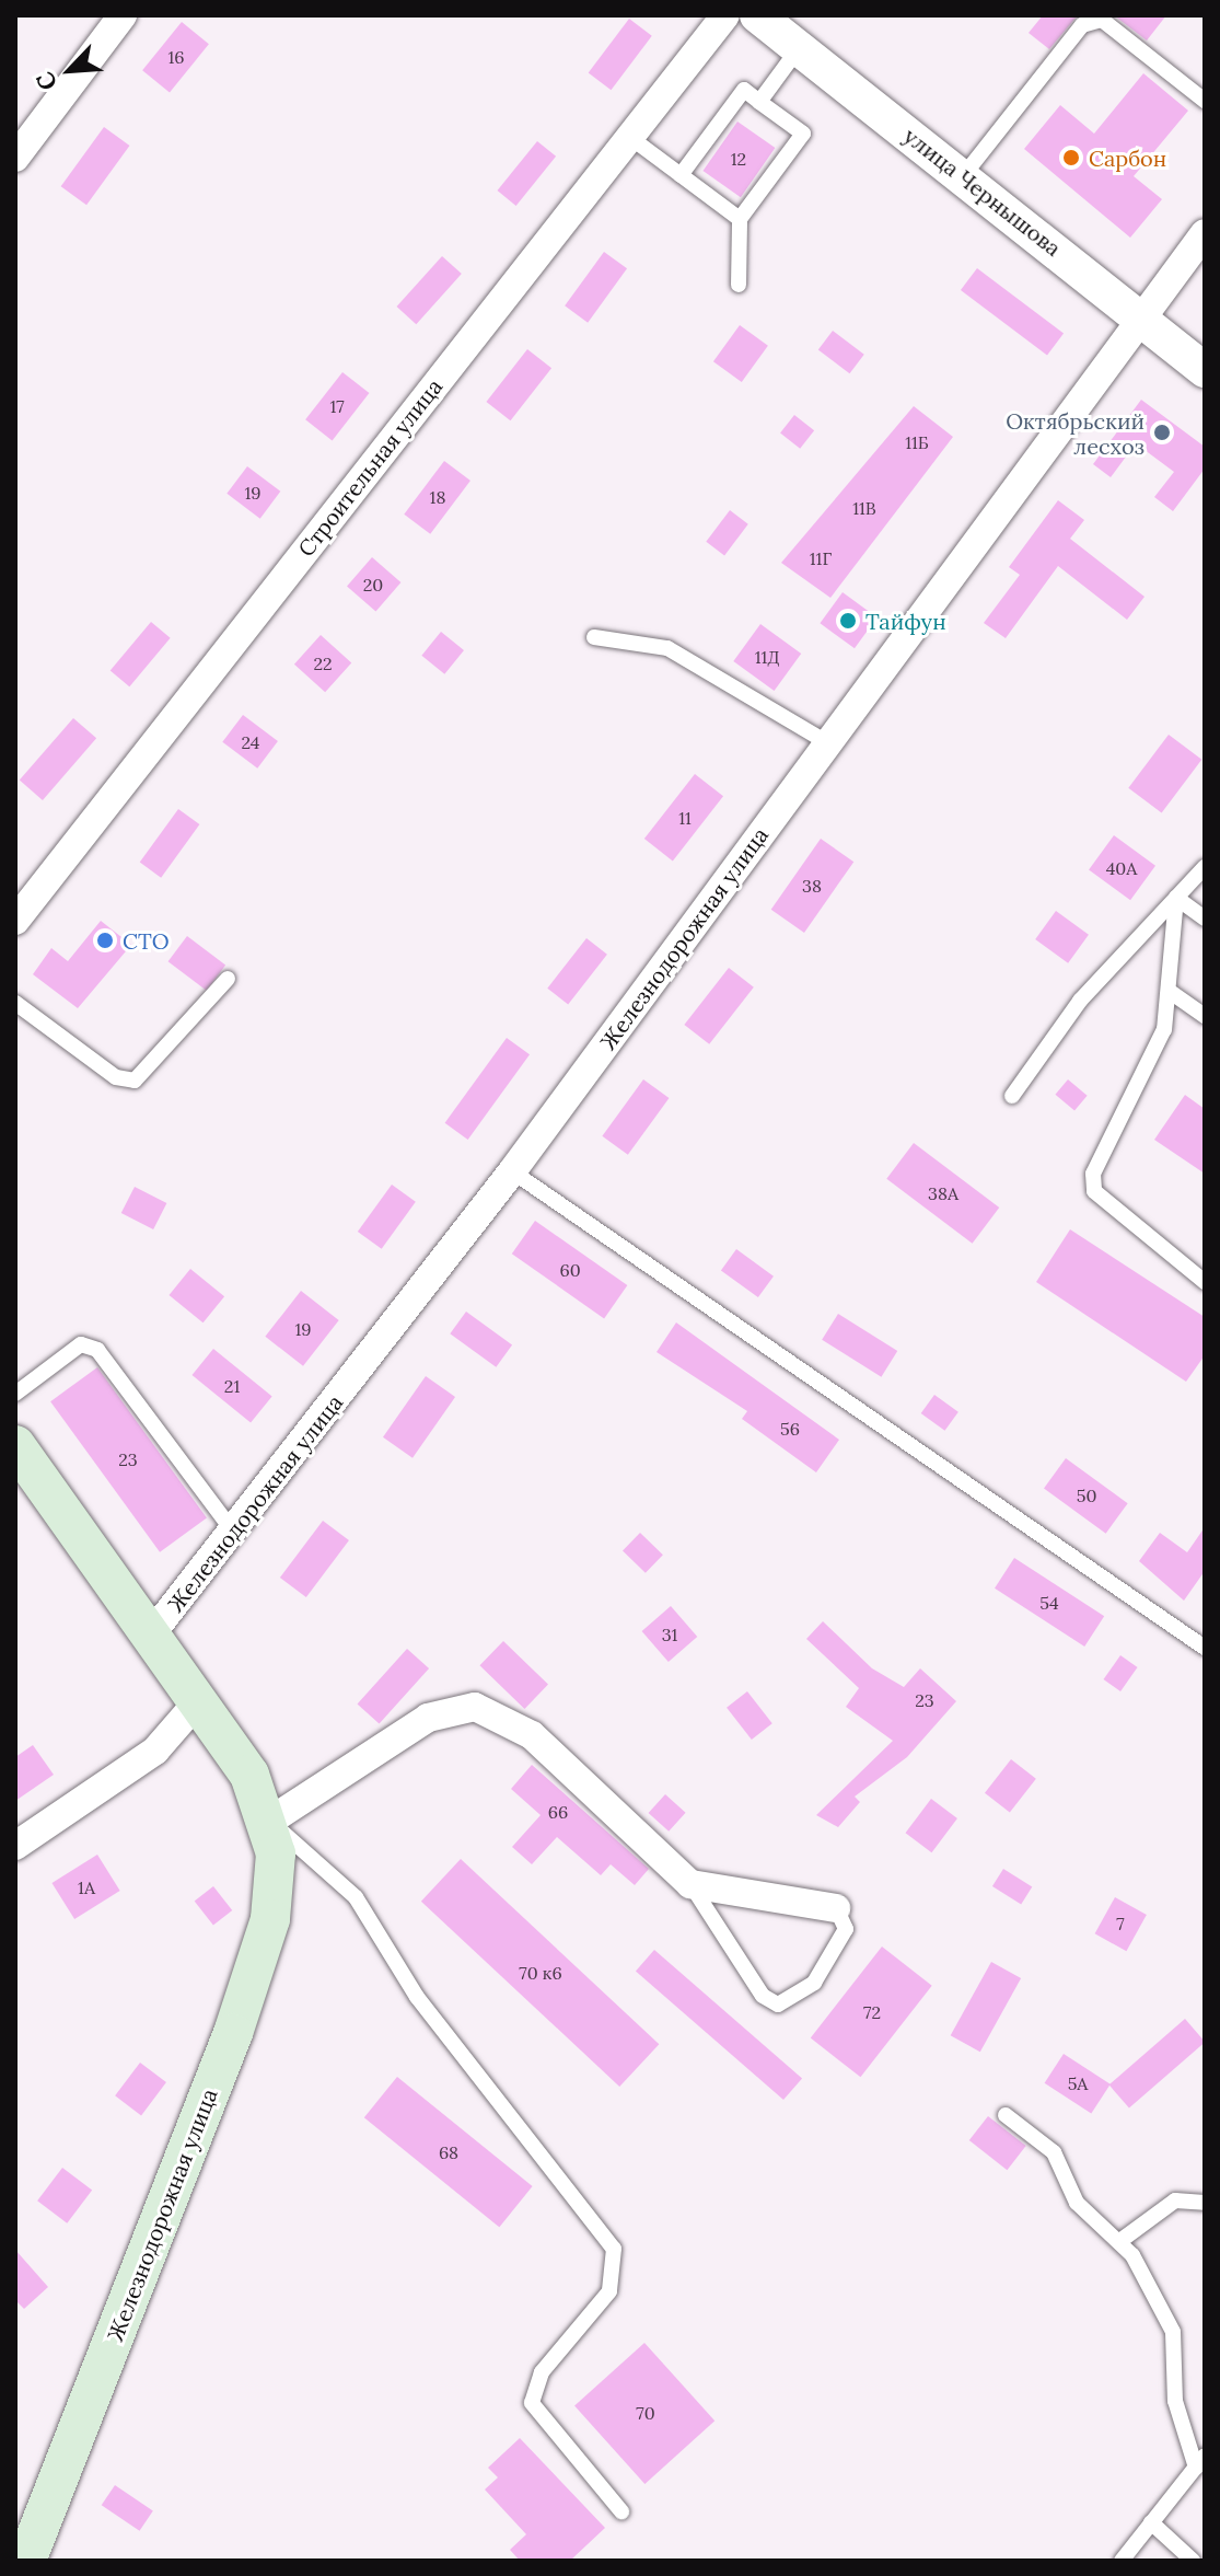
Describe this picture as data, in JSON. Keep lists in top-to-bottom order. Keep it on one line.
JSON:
{"streets":{"main road":["Железнодорожная улица"],"street":["улица Чернышова","Строительная улица"]},"crossings":[["улица Чернышова","Железнодорожная улица"]],"places":["Сарбон","Октябрьский лесхоз","Тайфун","СТО"],"house_numbers":["16","12","17","11Б","19","18","11В","11Г","20","11Д","22","24","11","40А","38","38А","60","19","21","56","23","50","54","31","23","66","1А","7","70 к6","72","5А","68","70"],"north":"bottom left"}
